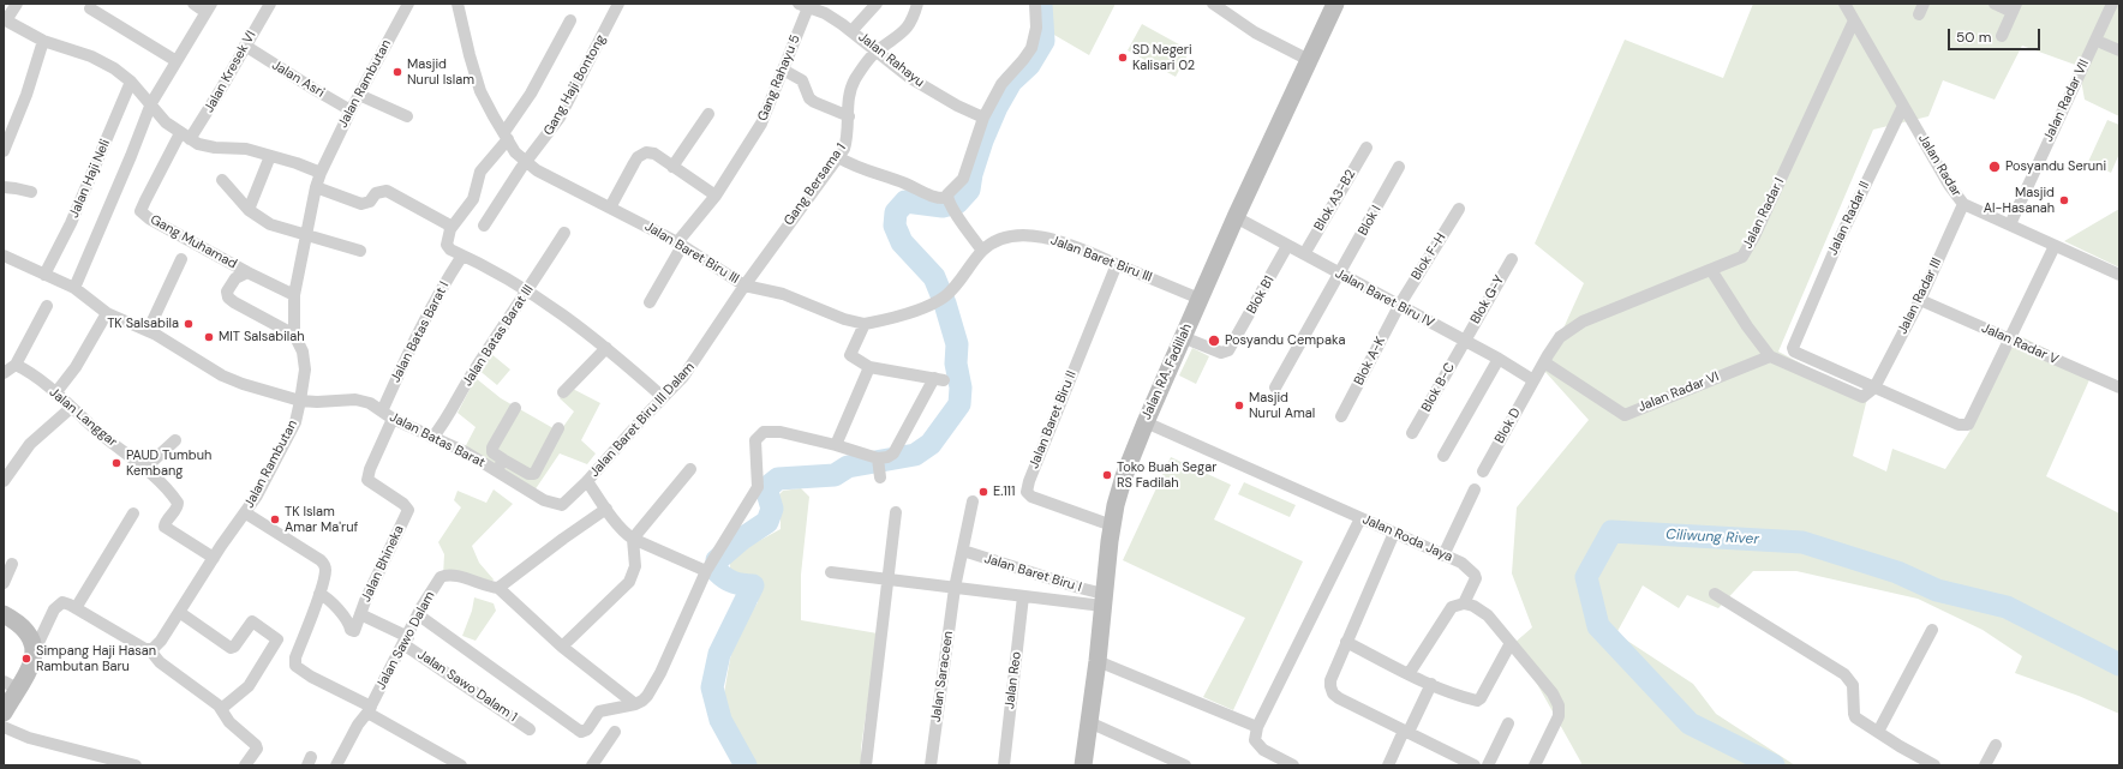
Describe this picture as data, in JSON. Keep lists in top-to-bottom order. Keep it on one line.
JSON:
{"streets":{"main road":["Jalan RA. Fadillah"],"street":["Jalan Rahayu","Jalan Kresek VI","Gang Rahayu 5","Jalan Asri","Jalan Rambutan","Gang Haji Bontong","Jalan Radar VII","Jalan Radar","Jalan Haji Neli","Gang Bersama 1","Blok A3-B2","Jalan Radar I","Jalan Radar II","Blok I","Gang Muhamad","Jalan Baret Biru III","Blok F-H","Blok B1","Jalan Radar III","Jalan Baret Biru IV","Blok G-Y","Jalan Batas Barat I","Jalan Batas Barat III","Jalan Radar V","Blok A-K","Blok B-C","Jalan Radar VI","Jalan Langgar","Jalan Baret Biru III Dalam","Jalan Baret Biru II","Blok D","Jalan Batas Barat","Jalan Roda Jaya","Jalan Bhineka","Jalan Baret Biru I","Jalan Sawo Dalam","Jalan Saraceen","Jalan Reo","Jalan Sawo Dalam 1"]},"crossings":[["Jalan Rahayu","Gang Rahayu 5"],["Jalan Rahayu","Gang Bersama 1"],["Jalan Kresek VI","Jalan Asri"],["Jalan Kresek VI","Gang Muhamad"],["Gang Rahayu 5","Jalan Baret Biru III"],["Jalan Asri","Jalan Rambutan"],["Jalan Rambutan","Gang Muhamad"],["Jalan Rambutan","Jalan Langgar"],["Jalan Rambutan","Jalan Batas Barat"],["Gang Haji Bontong","Jalan Baret Biru III"],["Jalan Radar VII","Jalan Radar"],["Jalan Radar","Jalan Radar I"],["Jalan Radar","Jalan Radar II"],["Jalan Radar","Jalan Radar III"],["Jalan Haji Neli","Jalan Batas Barat"],["Gang Bersama 1","Jalan Baret Biru III"],["Gang Bersama 1","Jalan Baret Biru III Dalam"],["Blok A3-B2","Jalan Baret Biru IV"],["Jalan Radar I","Jalan Baret Biru IV"],["Jalan Radar I","Jalan Radar VI"],["Jalan Radar I","Blok D"],["Jalan Radar II","Jalan Radar III"],["Blok I","Jalan Baret Biru IV"],["Jalan Baret Biru III","Jalan RA. Fadillah"],["Jalan Baret Biru III","Jalan Baret Biru III Dalam"],["Jalan Baret Biru III","Jalan Baret Biru II"],["Blok F-H","Jalan Baret Biru IV"],["Blok F-H","Blok A-K"],["Blok B1","Jalan Baret Biru IV"],["Blok B1","Jalan RA. Fadillah"],["Jalan Radar III","Jalan Radar V"],["Jalan Baret Biru IV","Blok G-Y"],["Jalan Baret Biru IV","Blok A-K"],["Jalan Baret Biru IV","Jalan RA. Fadillah"],["Jalan Baret Biru IV","Blok B-C"],["Jalan Baret Biru IV","Blok D"],["Blok G-Y","Blok B-C"],["Jalan Batas Barat I","Jalan Batas Barat"],["Jalan Batas Barat III","Jalan Batas Barat"],["Jalan RA. Fadillah","Jalan Baret Biru II"],["Jalan RA. Fadillah","Jalan Roda Jaya"],["Jalan RA. Fadillah","Jalan Baret Biru I"],["Jalan Baret Biru III Dalam","Jalan Batas Barat"],["Jalan Batas Barat","Jalan Bhineka"],["Jalan Bhineka","Jalan Sawo Dalam"],["Jalan Bhineka","Jalan Sawo Dalam 1"],["Jalan Baret Biru I","Jalan Saraceen"],["Jalan Sawo Dalam","Jalan Sawo Dalam 1"]],"water":["Ciliwung River"],"places":["SD Negeri Kalisari 02","Masjid Nurul Islam","Posyandu Seruni","Masjid Al-Hasanah","TK Salsabila","MIT Salsabilah","Posyandu Cempaka","Masjid Nurul Amal","PAUD Tumbuh Kembang","Toko Buah Segar RS Fadilah","E.111","TK Islam Amar Ma'ruf","Simpang Haji Hasan Rambutan Baru"],"scale_bar":"50 m"}
